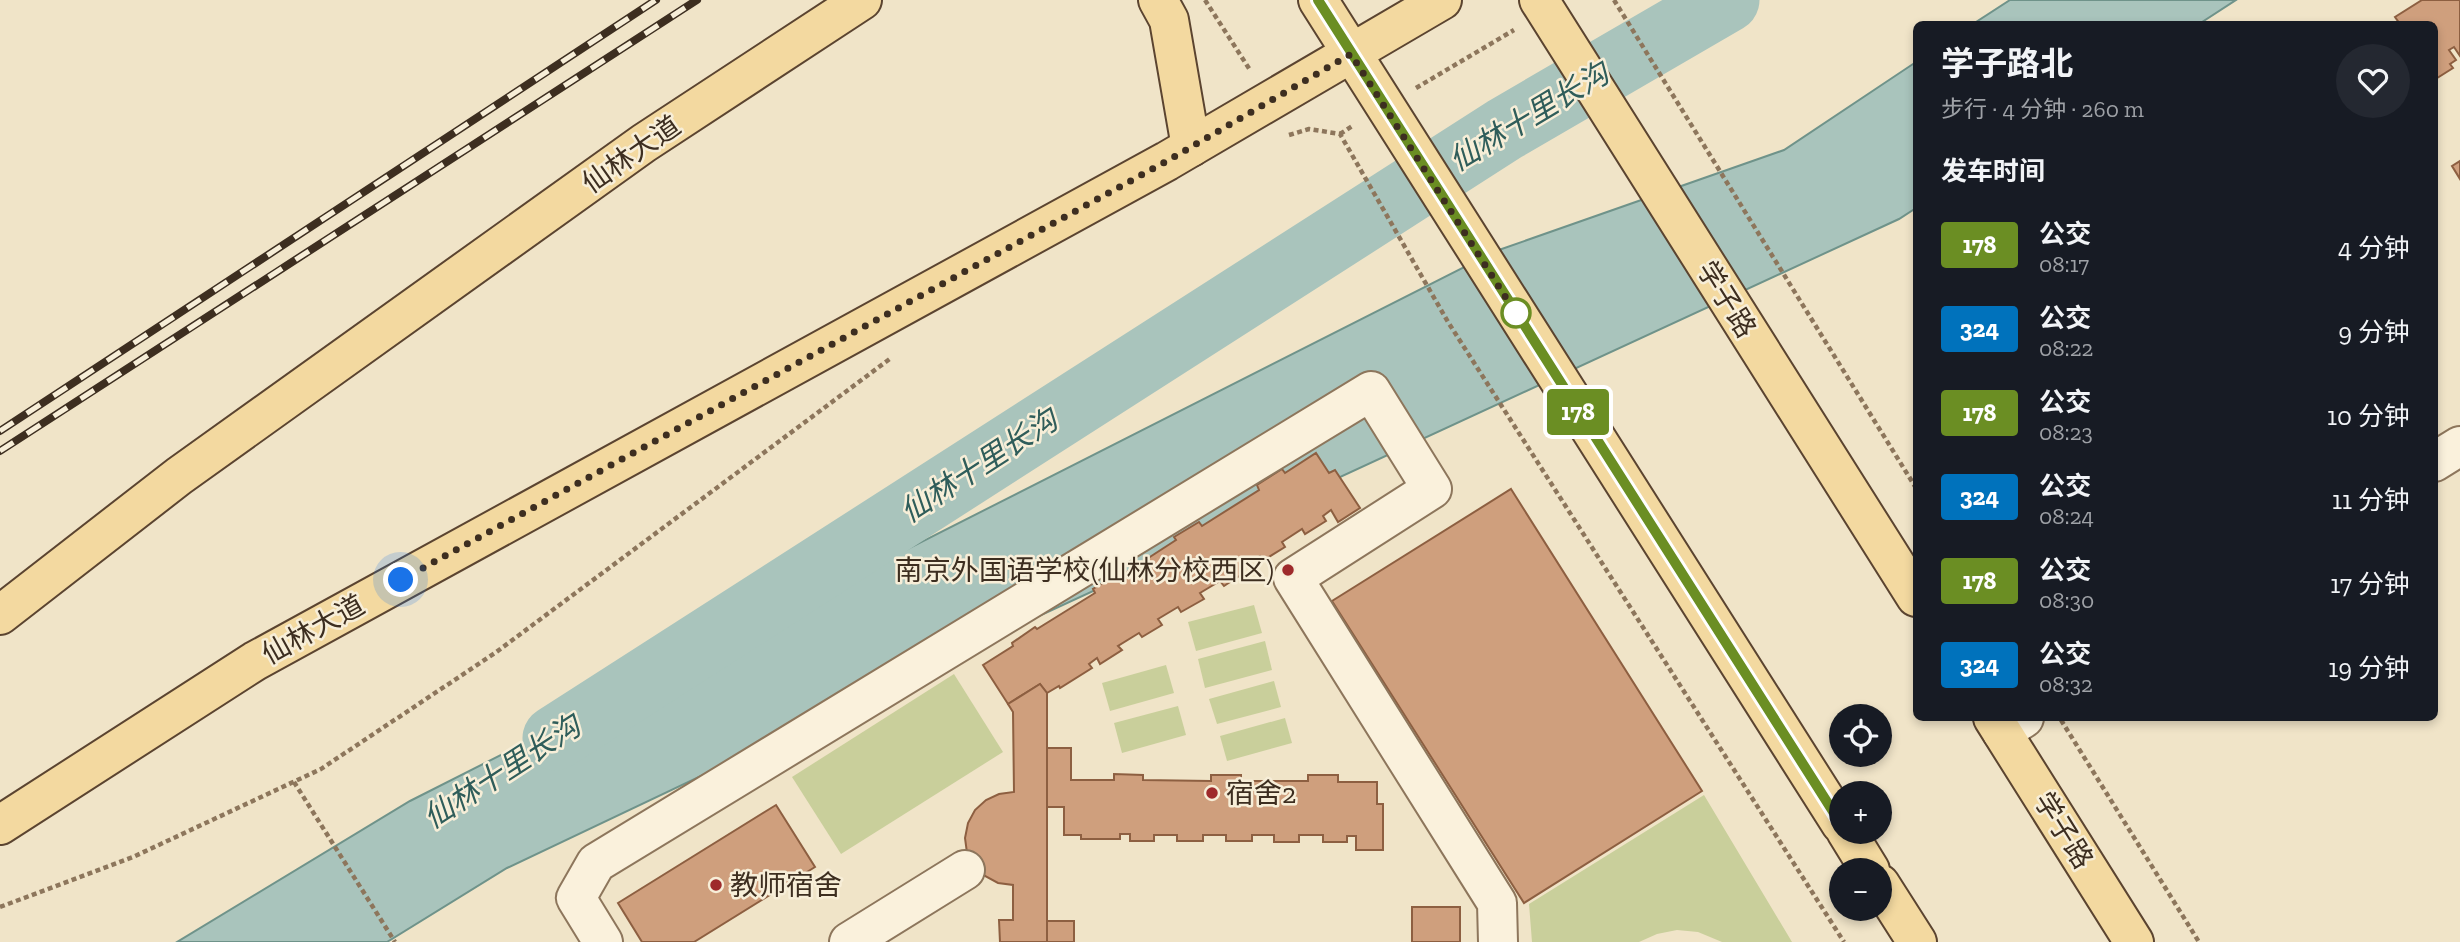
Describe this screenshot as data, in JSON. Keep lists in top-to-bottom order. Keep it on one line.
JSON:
{"streets":{"main road":["仙林大道","学子路"]},"water":["仙林十里长沟"],"places":["南京外国语学校(仙林分校西区)","宿舍2","教师宿舍"],"lines":["bus line 178"],"page":{"on_map":"178","heading":[["学子路北","步行 · 4 分钟 · 260 m"],"发车时间"],"list":[{"mark":"178","name":"公交","note":"08:17","value":"4 分钟"},{"mark":"324","name":"公交","note":"08:22","value":"9 分钟"},{"mark":"178","name":"公交","note":"08:23","value":"10 分钟"},{"mark":"324","name":"公交","note":"08:24","value":"11 分钟"},{"mark":"178","name":"公交","note":"08:30","value":"17 分钟"},{"mark":"324","name":"公交","note":"08:32","value":"19 分钟"}],"map_buttons":["+","−"]}}
